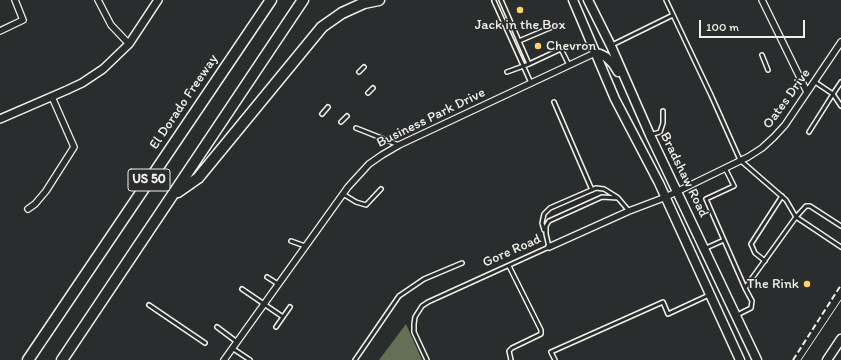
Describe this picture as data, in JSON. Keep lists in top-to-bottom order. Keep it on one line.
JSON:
{"streets":{"highway":["El Dorado Freeway","US 50"],"main road":["Bradshaw Road"],"street":["Oates Drive","Business Park Drive","Gore Road"]},"crossings":[["Oates Drive","Bradshaw Road"],["Oates Drive","Gore Road"],["Business Park Drive","Bradshaw Road"],["Bradshaw Road","Gore Road"]],"places":["Jack in the Box","Chevron","The Rink"],"scale_bar":"100 m"}
